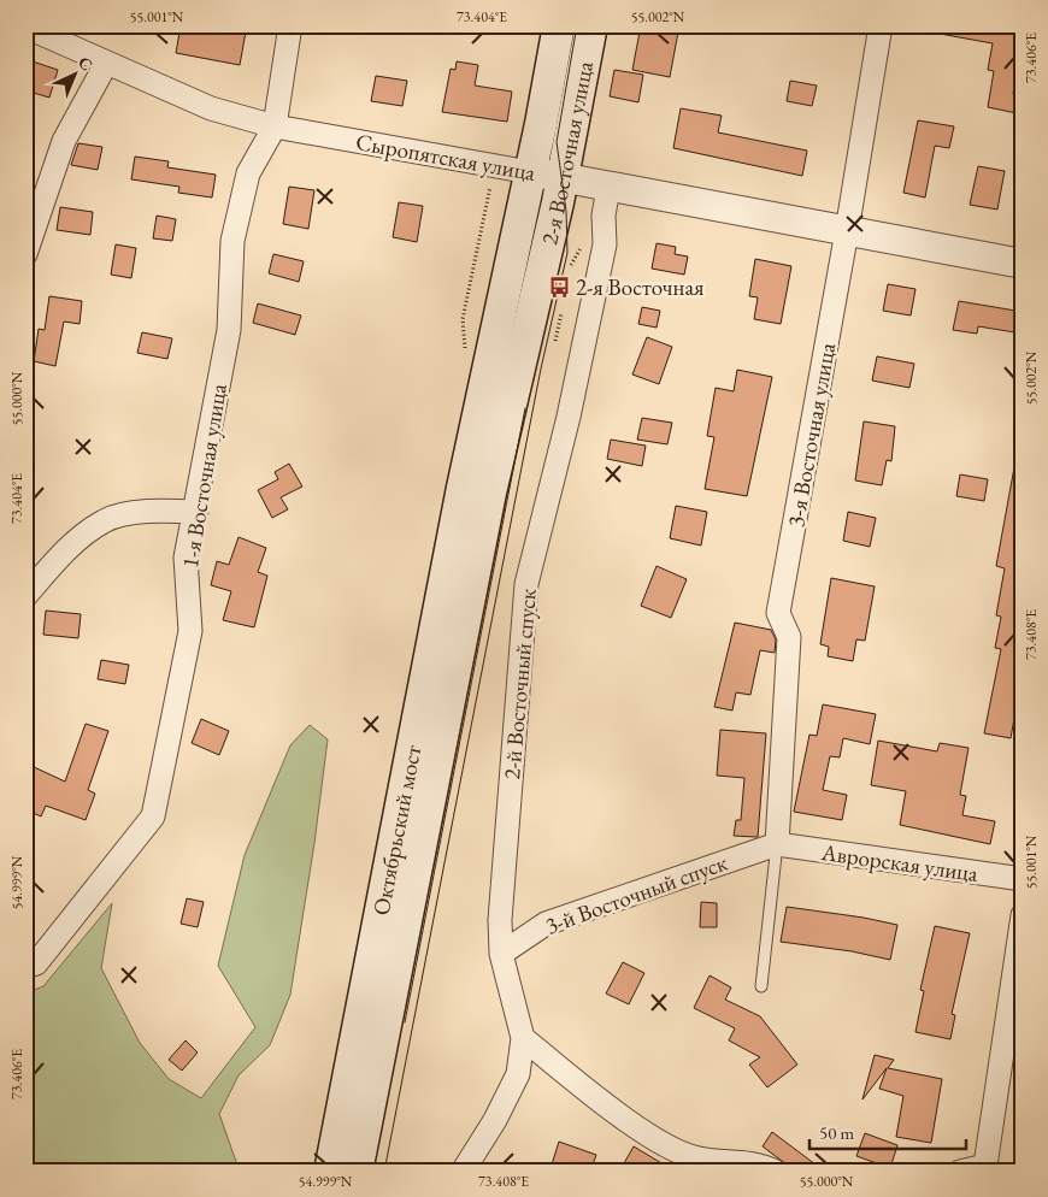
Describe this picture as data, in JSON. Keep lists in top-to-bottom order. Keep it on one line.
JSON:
{"streets":{"main road":["2-я Восточная улица","Октябрьский мост"],"street":["Сыропятская улица","3-я Восточная улица","1-я Восточная улица","2-й Восточный спуск","Аврорская улица","3-й Восточный спуск"]},"crossings":[["2-я Восточная улица","Сыропятская улица"],["2-я Восточная улица","Октябрьский мост"],["Сыропятская улица","3-я Восточная улица"],["Сыропятская улица","1-я Восточная улица"],["Сыропятская улица","2-й Восточный спуск"],["3-я Восточная улица","Аврорская улица"],["3-я Восточная улица","3-й Восточный спуск"],["2-й Восточный спуск","3-й Восточный спуск"],["Аврорская улица","3-й Восточный спуск"]],"places":{"bus stop":["2-я Восточная"]},"scale_bar":"50 m","north":"top right","coordinates":["55.001°N","73.404°E","55.002°N","73.406°E","55.000°N","73.408°E","54.999°N"]}
